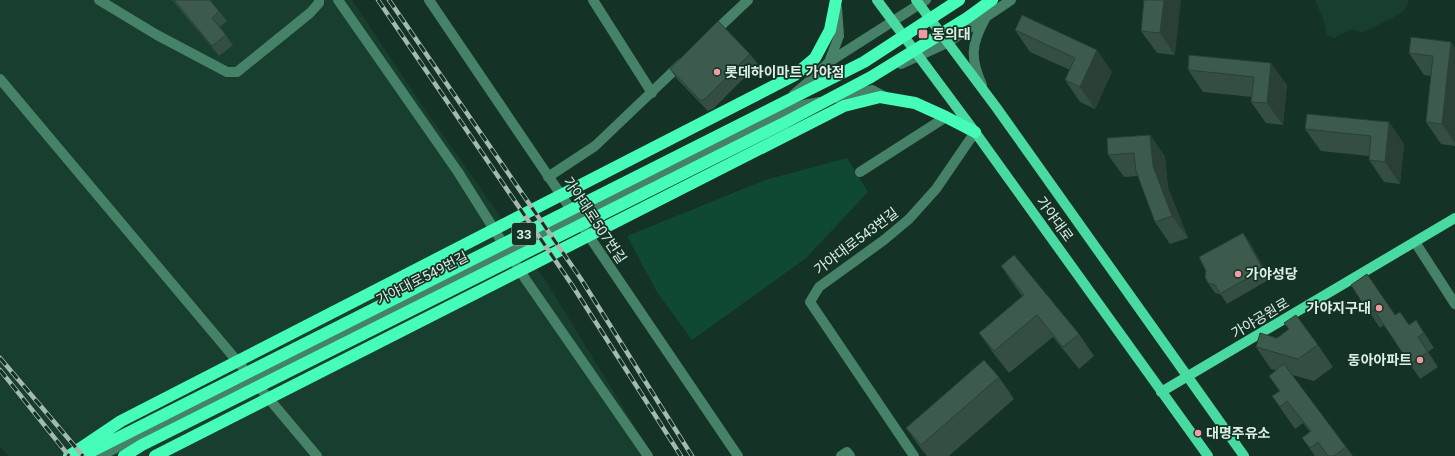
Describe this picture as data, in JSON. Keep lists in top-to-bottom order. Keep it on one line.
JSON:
{"streets":{"highway":["33"],"main road":["가야대로","가야공원로"],"street":["가야대로507번길","가야대로543번길","가야대로549번길"]},"crossings":[["가야대로","가야대로543번길"],["가야대로","가야공원로"]],"places":{"transit":["동의대"],"other":["롯데하이마트 가야점","가야성당","가야지구대","동아아파트","대명주유소"]}}
